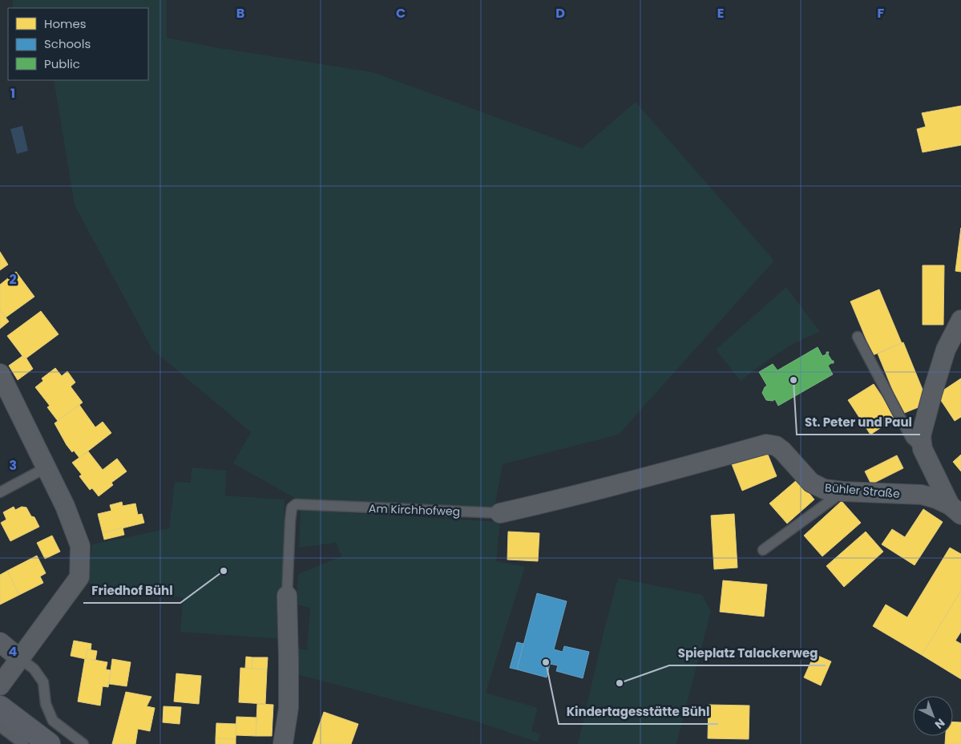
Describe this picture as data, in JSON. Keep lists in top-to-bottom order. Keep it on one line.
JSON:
{"streets":{"street":["Bühler Straße","Am Kirchhofweg"]},"crossings":[["Bühler Straße","Am Kirchhofweg"]],"places":["St. Peter und Paul","Friedhof Bühl","Kindertagesstätte Bühl","Spieplatz Talackerweg"],"legend":["Homes","Schools","Public"],"north":"bottom right","grid":{"columns":["B","C","D","E","F"],"rows":["1","2","3","4"]}}
